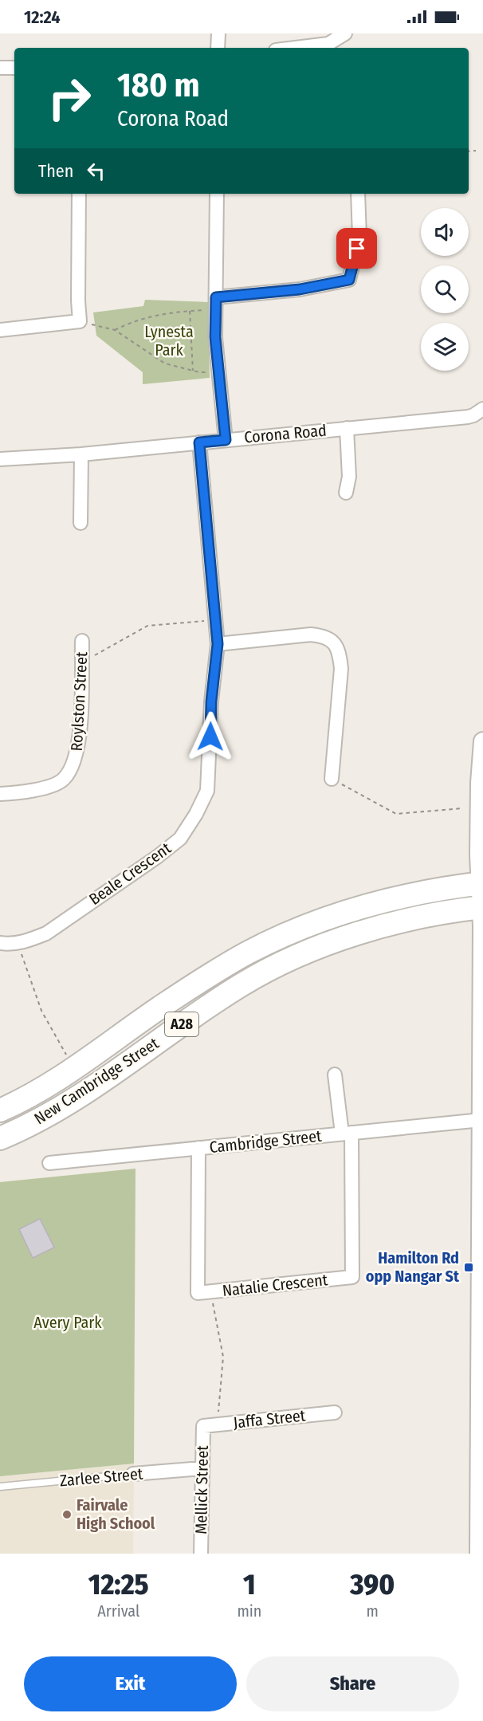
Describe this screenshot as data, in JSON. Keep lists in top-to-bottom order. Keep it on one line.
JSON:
{"streets":{"highway":["A28","New Cambridge Street"],"street":["Corona Road","Roylston Street","Beale Crescent","Cambridge Street","Natalie Crescent","Jaffa Street","Zarlee Street","Mellick Street"]},"crossings":[["Corona Road","Beale Crescent"],["Cambridge Street","Natalie Crescent"],["Jaffa Street","Mellick Street"],["Zarlee Street","Mellick Street"]],"parks":["Lynesta Park","Avery Park"],"places":{"transit":["Hamilton Rd opp Nangar St"],"other":["Fairvale High School"]},"page":{"status":"12:24","turn":["180 m","Corona Road"],"then":"Then","eta":["12:25","Arrival","1","min","390","m"],"buttons":["Exit","Share"]}}
